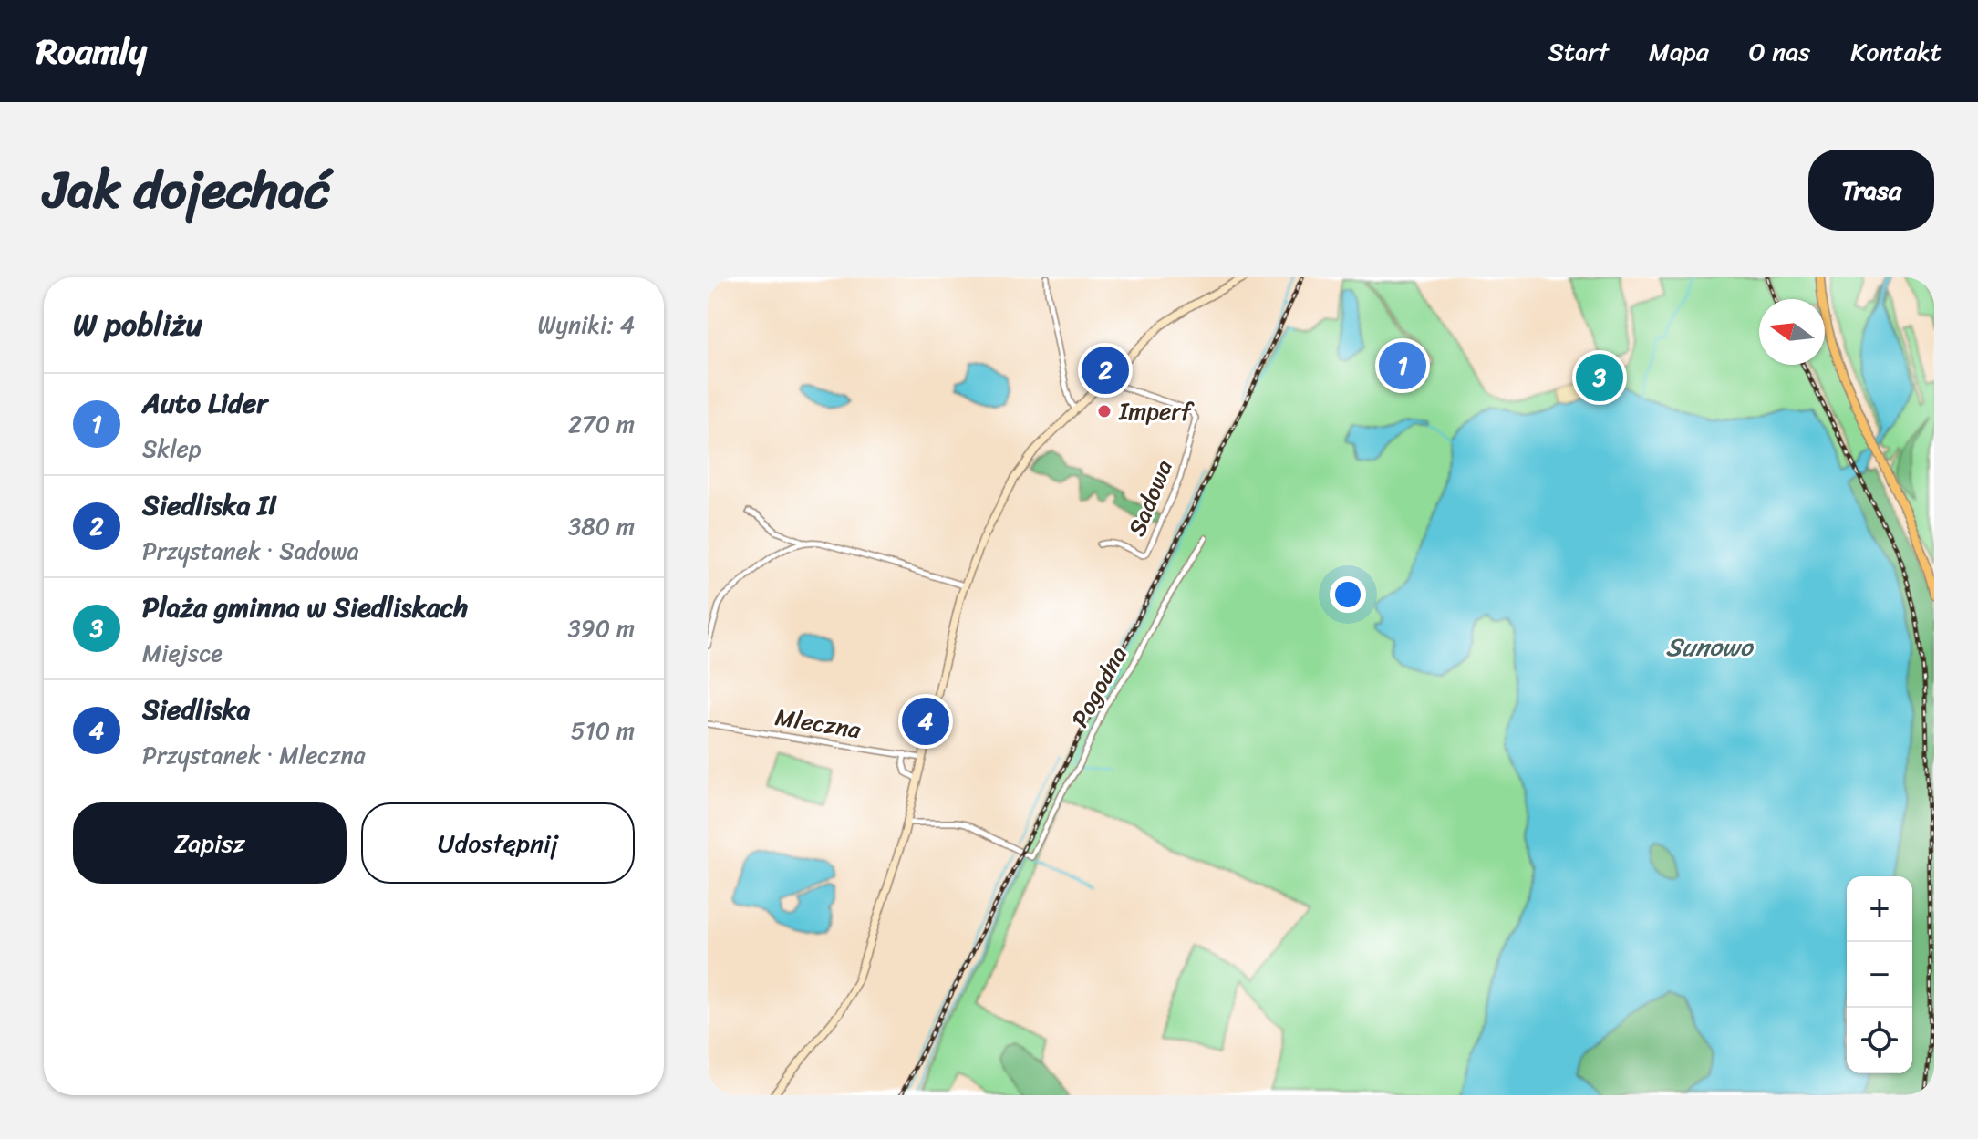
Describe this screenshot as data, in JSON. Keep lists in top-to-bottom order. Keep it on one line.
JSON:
{"streets":{"street":["Sadowa","Pogodna","Mleczna"]},"water":["Sunowo"],"places":["Imperf"],"north":"left","page":{"header":"Roamly","nav":["Start","Mapa","O nas","Kontakt"],"title":"Jak dojechać","buttons":["Trasa",["Zapisz","Udostępnij"]],"heading":["W pobliżu","Wyniki: 4"],"pins":["1","2","3","4"],"list":[{"mark":"1","name":"Auto Lider","note":"Sklep","value":"270 m"},{"mark":"2","name":"Siedliska II","note":"Przystanek · Sadowa","value":"380 m"},{"mark":"3","name":"Plaża gminna w Siedliskach","note":"Miejsce","value":"390 m"},{"mark":"4","name":"Siedliska","note":"Przystanek · Mleczna","value":"510 m"}],"map_buttons":["+","−"]}}
